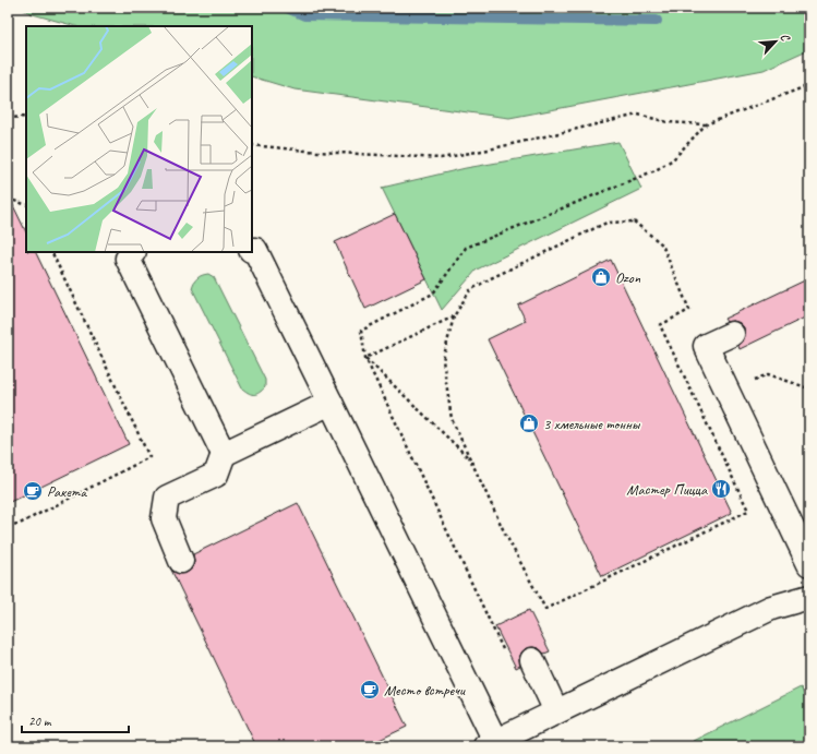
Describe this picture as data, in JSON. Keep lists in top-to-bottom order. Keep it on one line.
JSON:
{"places":{"shop":["Ozon","3 хмельные тонны"],"restaurant":["Мастер Пицца"],"cafe":["Ракета","Место встречи"]},"scale_bar":"20 m","north":"top right"}
